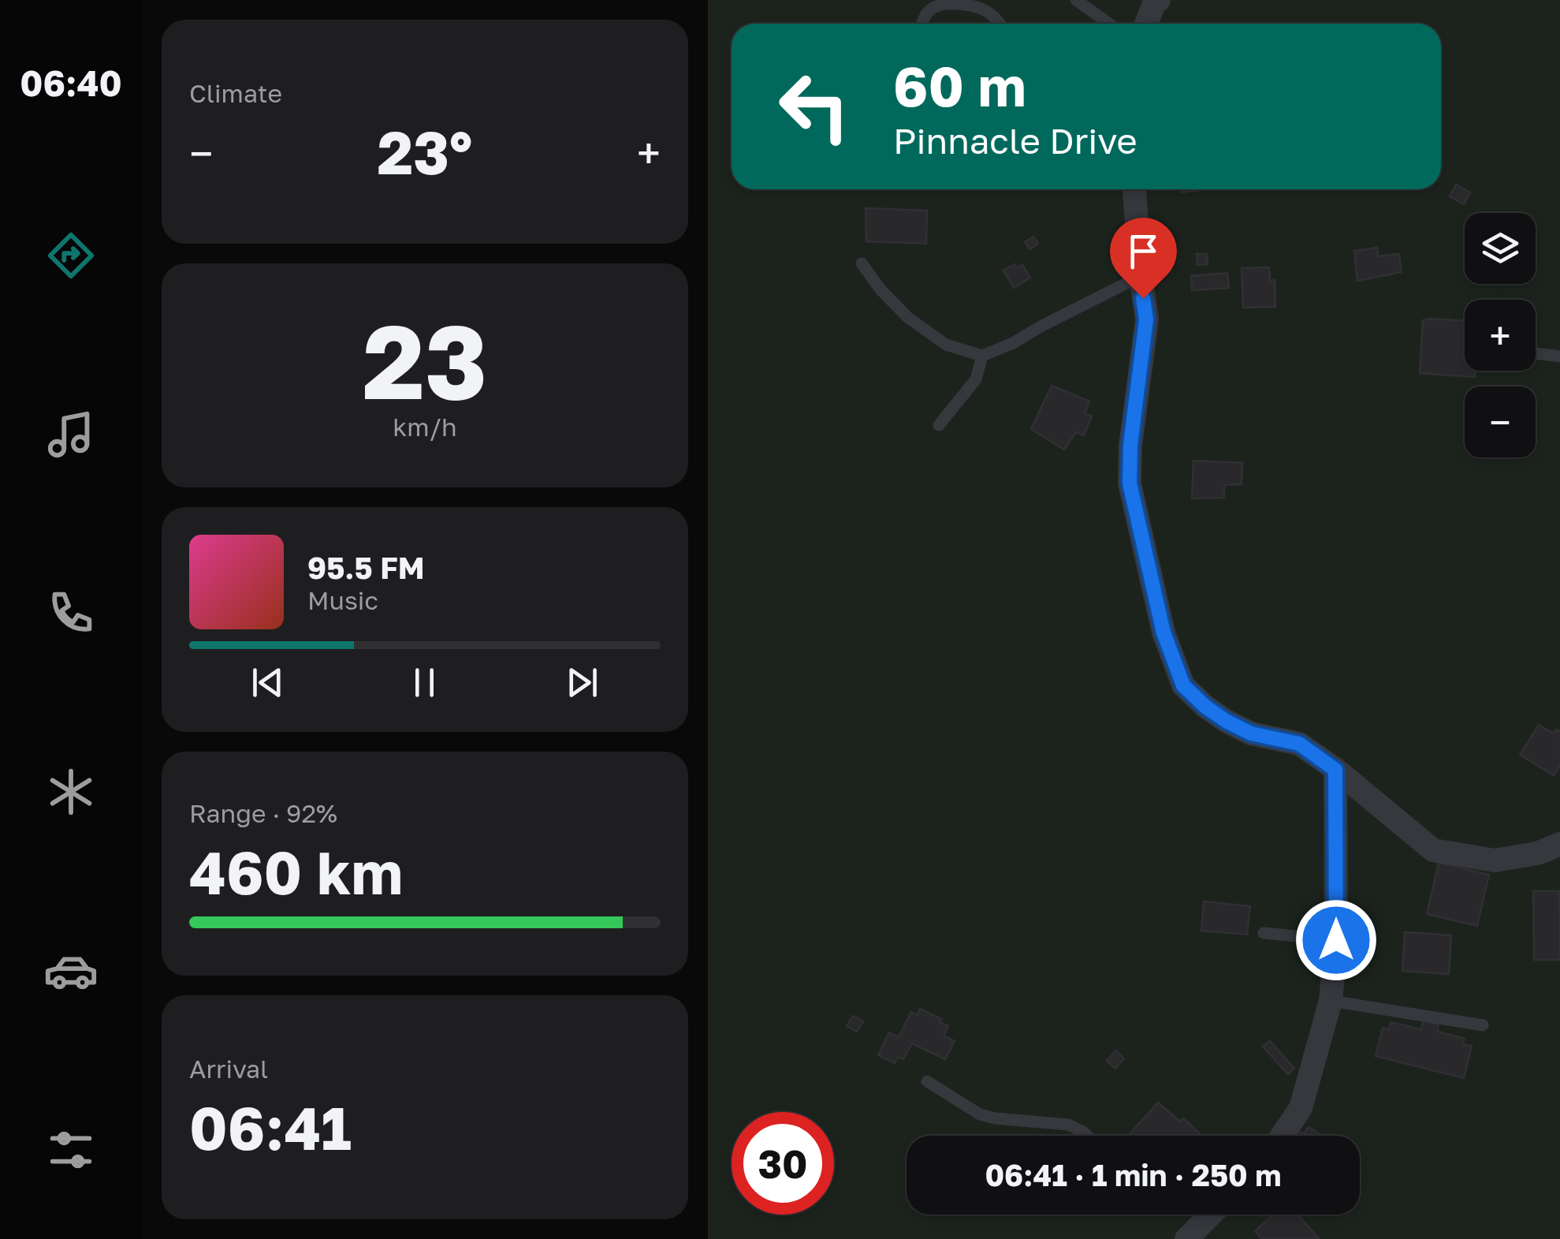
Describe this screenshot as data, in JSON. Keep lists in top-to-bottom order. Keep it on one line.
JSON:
{"page":{"tabs":"06:40","tile":["Climate",["23","km/h"],["Range · 92%","460 km"],["Arrival","06:41"]],"turn":["60 m","Pinnacle Drive"],"heat":["−","23°","+"],"map_buttons":["+","−"],"song":["95.5 FM","Music"],"limit":"30","trip":"06:41 · 1 min · 250 m"}}
